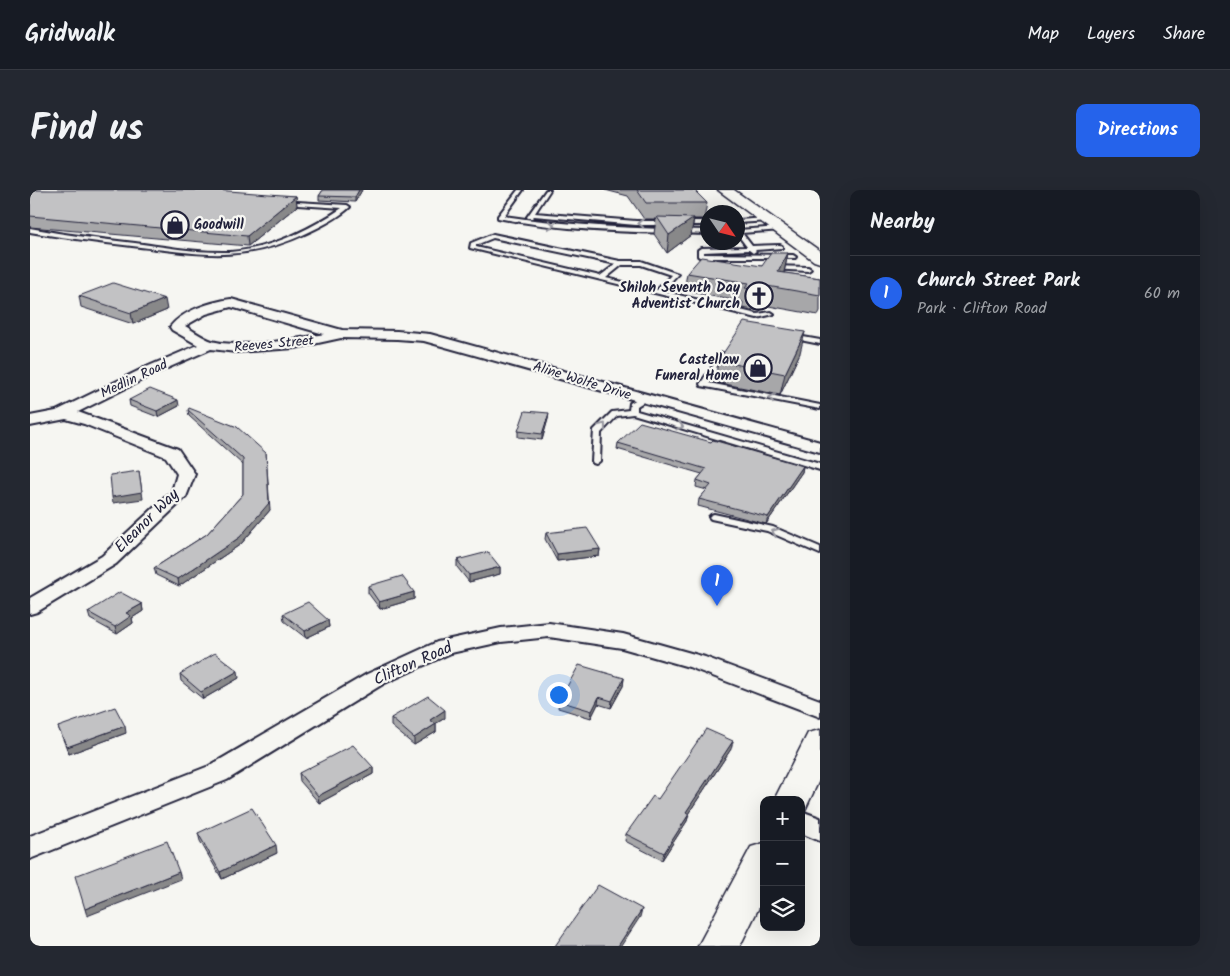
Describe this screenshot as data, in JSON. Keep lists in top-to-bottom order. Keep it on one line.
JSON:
{"streets":{"street":["Reeves Street","Medlin Road","Aline Wolfe Drive","Eleanor Way","Clifton Road"]},"crossings":[["Reeves Street","Medlin Road"],["Reeves Street","Aline Wolfe Drive"],["Medlin Road","Eleanor Way"]],"places":{"shop":["Goodwill","Castellaw Funeral Home"],"church":["Shiloh Seventh Day Adventist Church"]},"north":"bottom right","page":{"header":"Gridwalk","nav":["Map","Layers","Share"],"title":"Find us","buttons":"Directions","heading":"Nearby","list":[{"mark":"1","name":"Church Street Park","note":"Park · Clifton Road","value":"60 m"}],"pins":"1","map_buttons":["+","−"]}}
